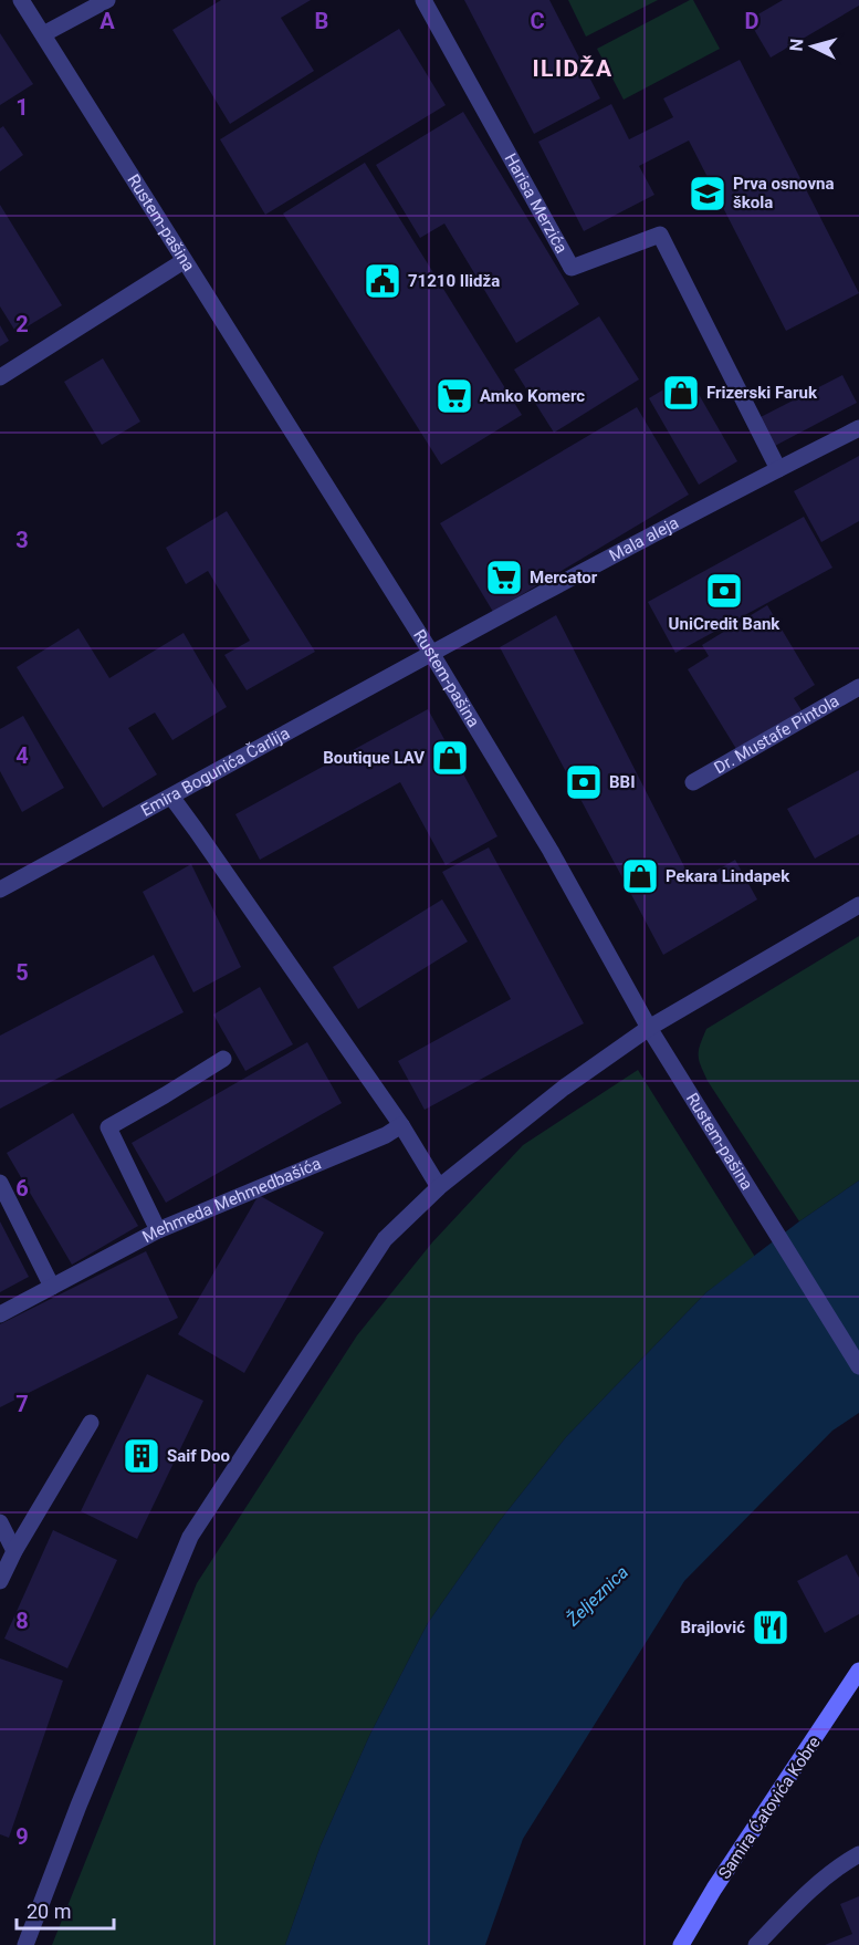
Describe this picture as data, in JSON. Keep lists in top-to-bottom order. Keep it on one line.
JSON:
{"streets":{"street":["Harisa Merzića","Rustem-pašina","Mala aleja","Dr. Mustafe Pintola","Emira Bogunića Čarlija","Mehmeda Mehmedbašića","Samira Ćatovića Kobre"]},"crossings":[["Harisa Merzića","Mala aleja"],["Rustem-pašina","Mala aleja"],["Rustem-pašina","Emira Bogunića Čarlija"],["Mala aleja","Emira Bogunića Čarlija"]],"districts":["ILIDŽA"],"water":["Željeznica"],"places":{"school or university":["Prva osnovna škola"],"public building":["71210 Ilidža"],"shop":["Frizerski Faruk","Boutique LAV","Pekara Lindapek"],"supermarket":["Amko Komerc","Mercator"],"bank":["UniCredit Bank","BBI"],"building":["Saif Doo"],"restaurant":["Brajlović"]},"scale_bar":"20 m","north":"left","grid":{"columns":["A","B","C","D"],"rows":["1","2","3","4","5","6","7","8","9"]}}
